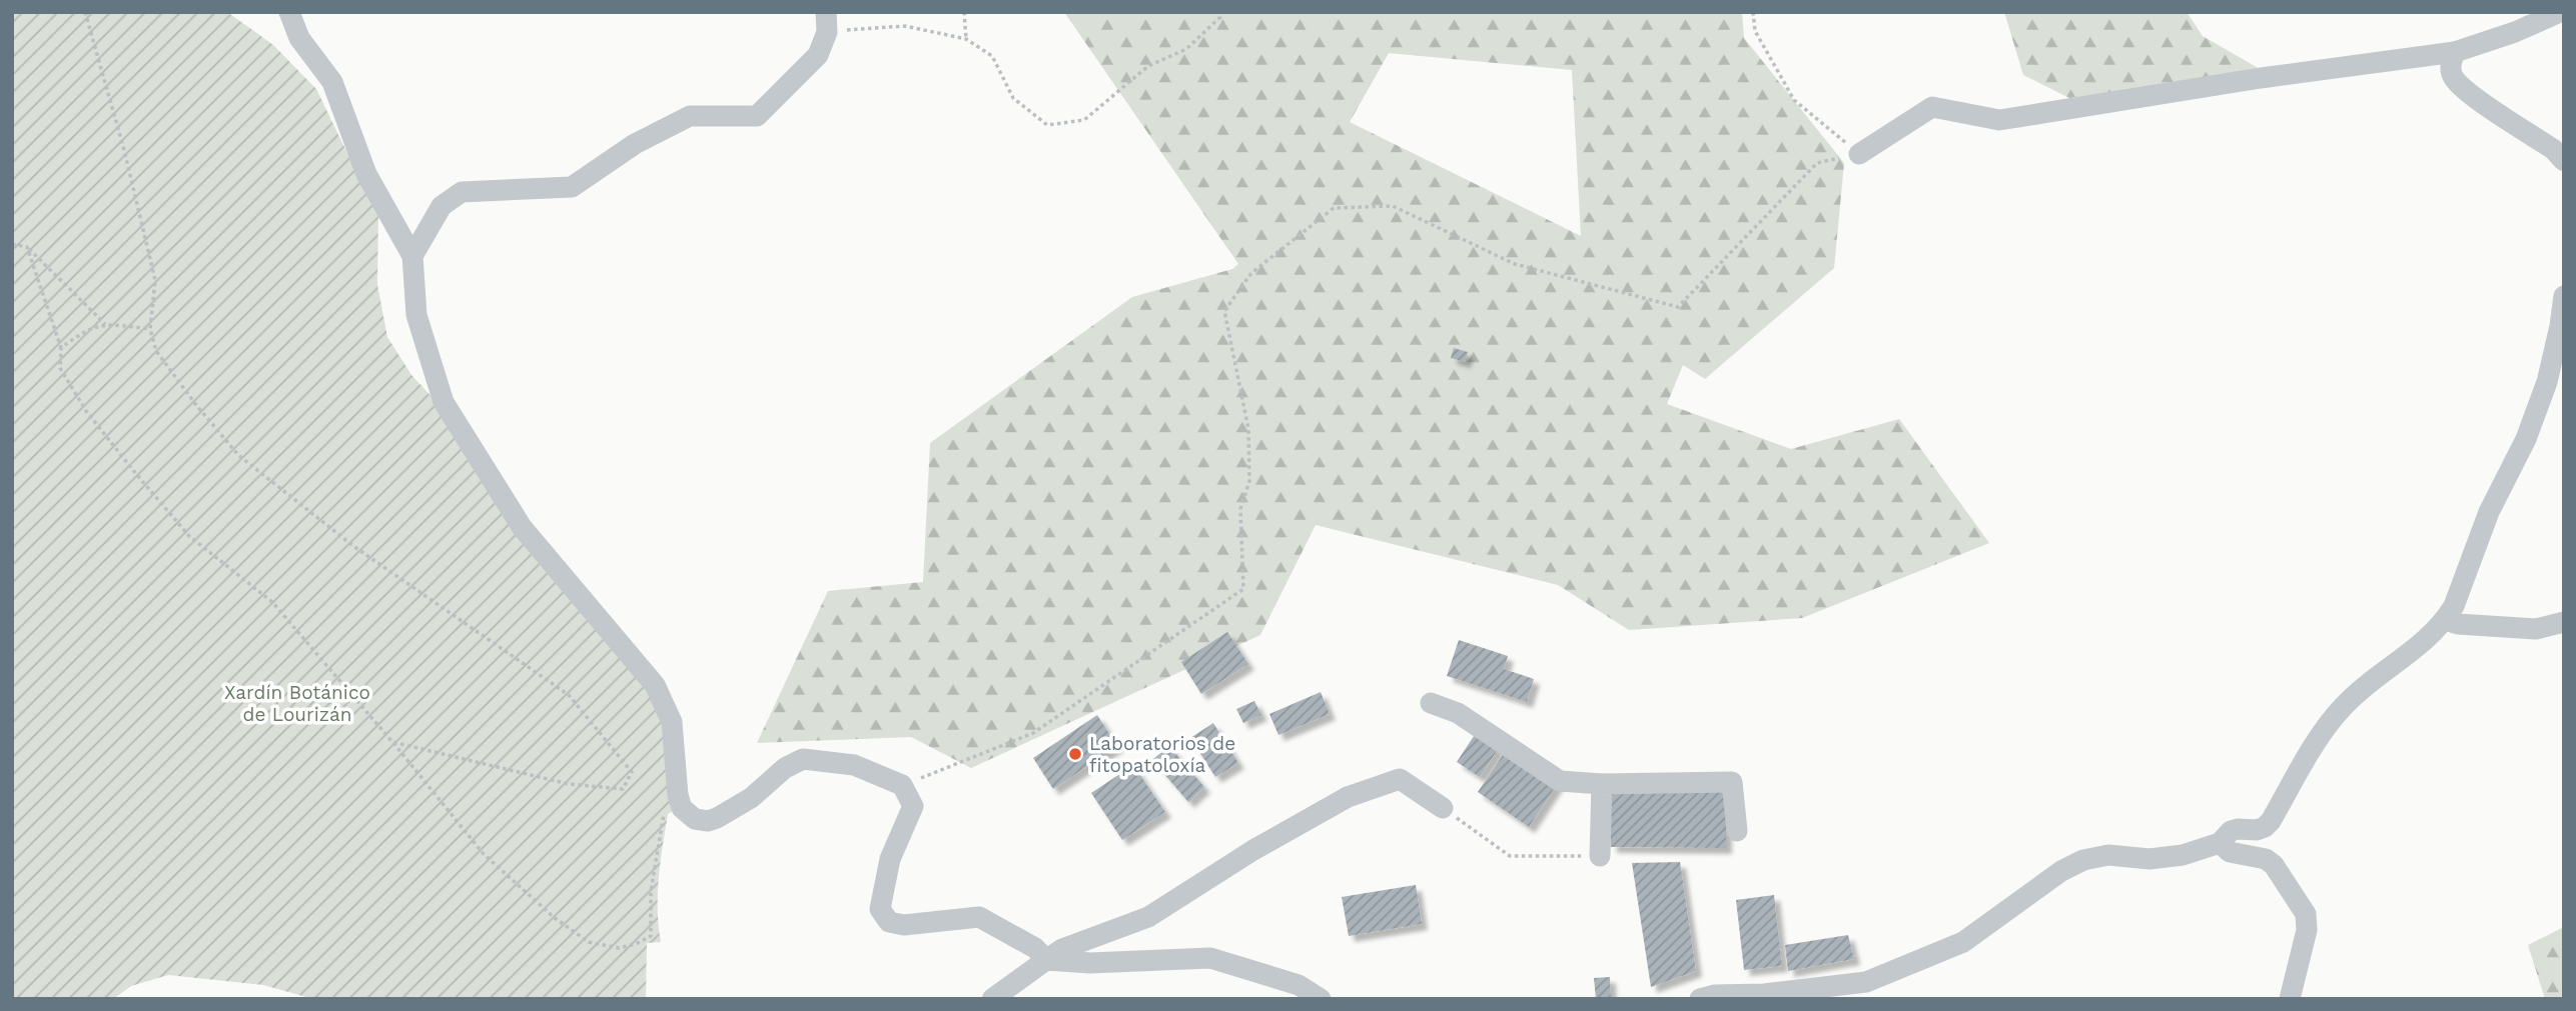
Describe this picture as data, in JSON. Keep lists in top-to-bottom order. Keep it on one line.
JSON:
{"parks":["Xardín Botánico de Lourizán"],"places":["Laboratorios de fitopatoloxía"]}
